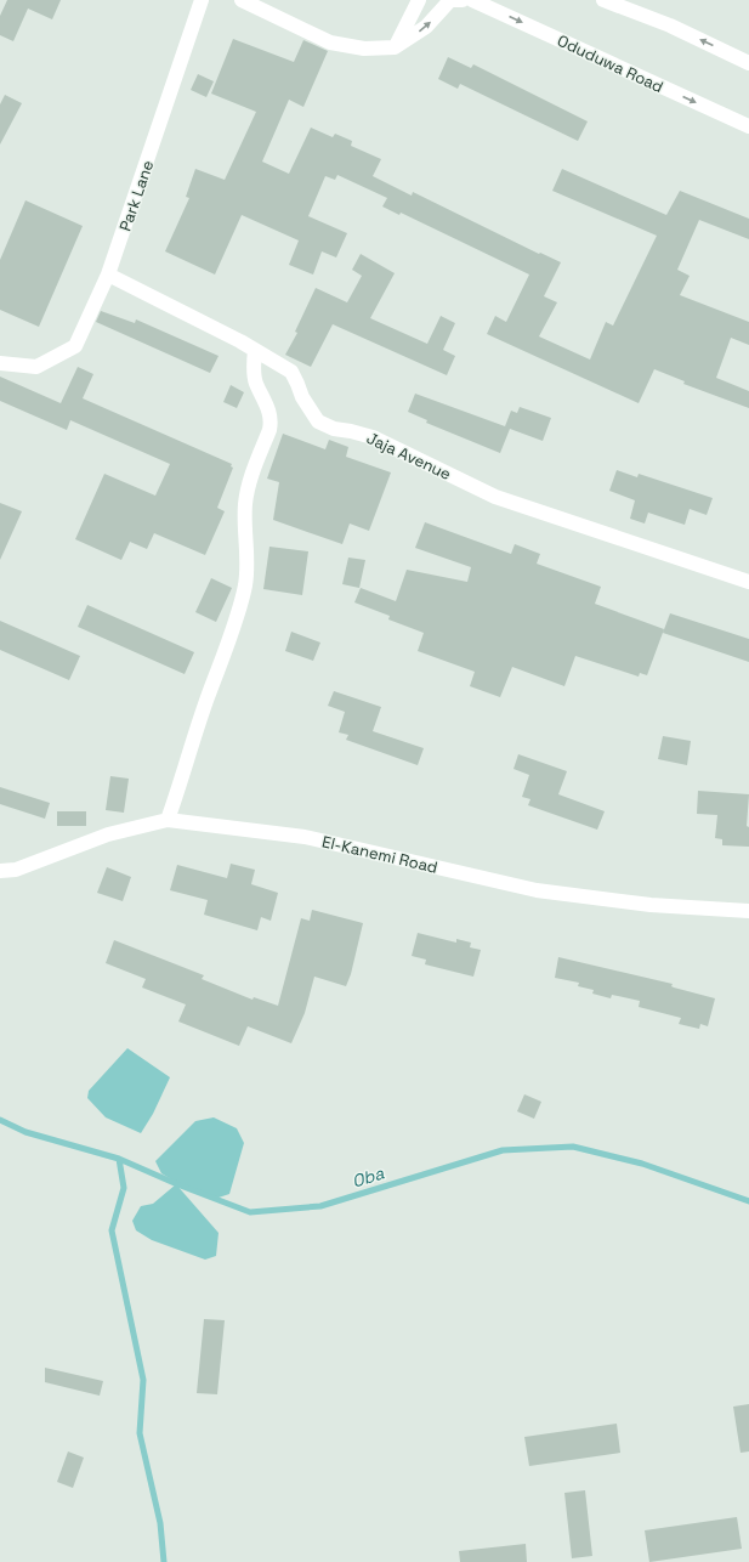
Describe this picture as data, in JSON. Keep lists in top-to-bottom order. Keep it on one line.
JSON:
{"streets":{"street":["Oduduwa Road","Park Lane","Jaja Avenue","El-Kanemi Road"]},"crossings":[["Park Lane","Jaja Avenue"]],"water":["Oba"]}
